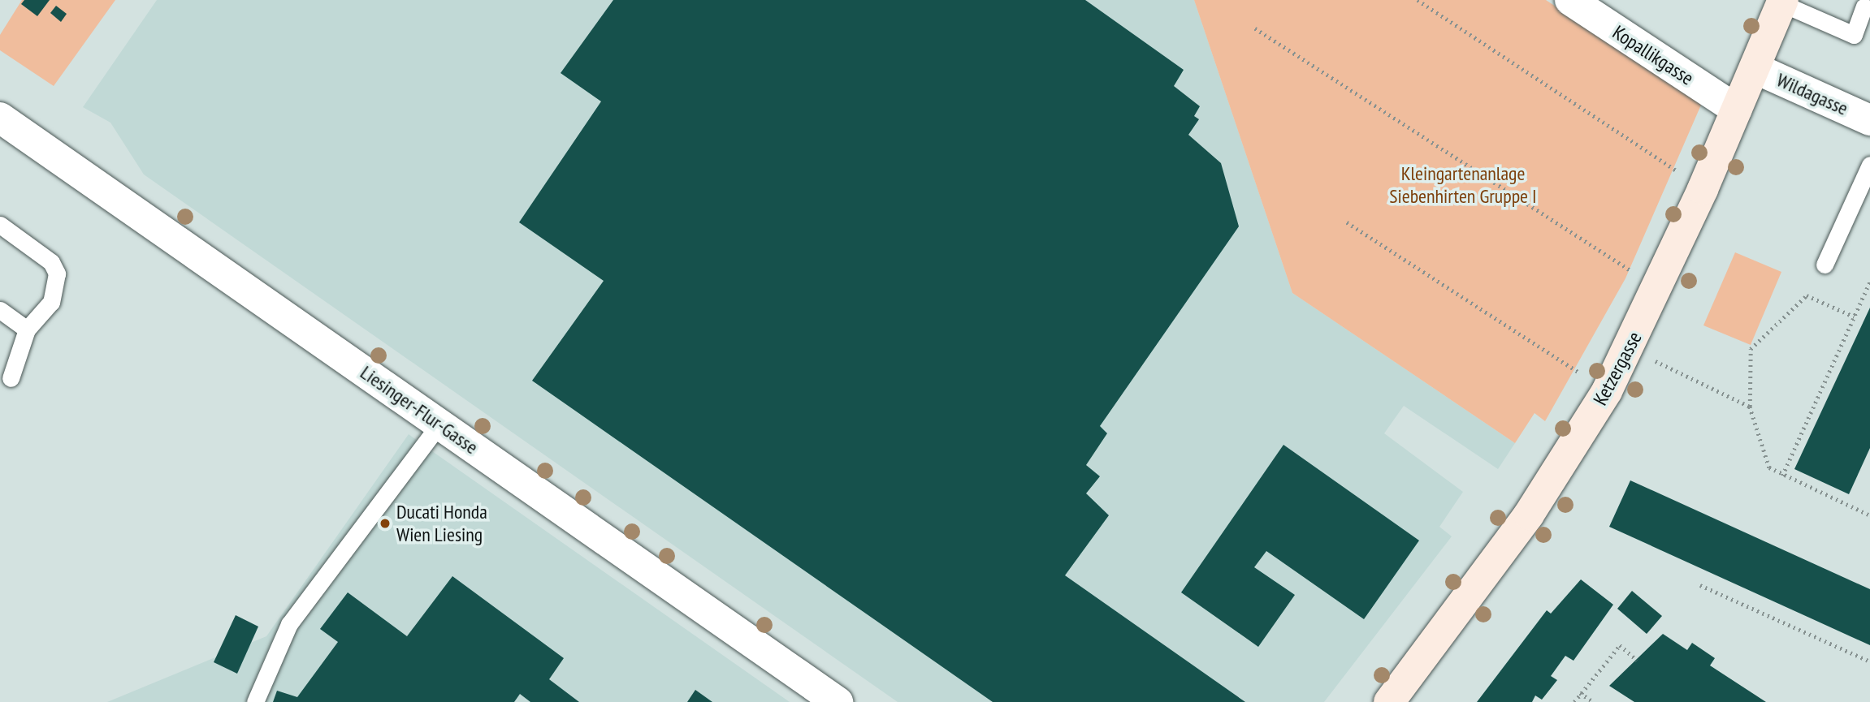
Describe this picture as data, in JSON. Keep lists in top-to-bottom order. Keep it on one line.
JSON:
{"streets":{"main road":["Ketzergasse"],"street":["Kopallikgasse","Wildagasse","Liesinger-Flur-Gasse"]},"crossings":[["Kopallikgasse","Ketzergasse"],["Wildagasse","Ketzergasse"]],"parks":["Kleingartenanlage Siebenhirten Gruppe I"],"places":["Ducati Honda Wien Liesing"]}
